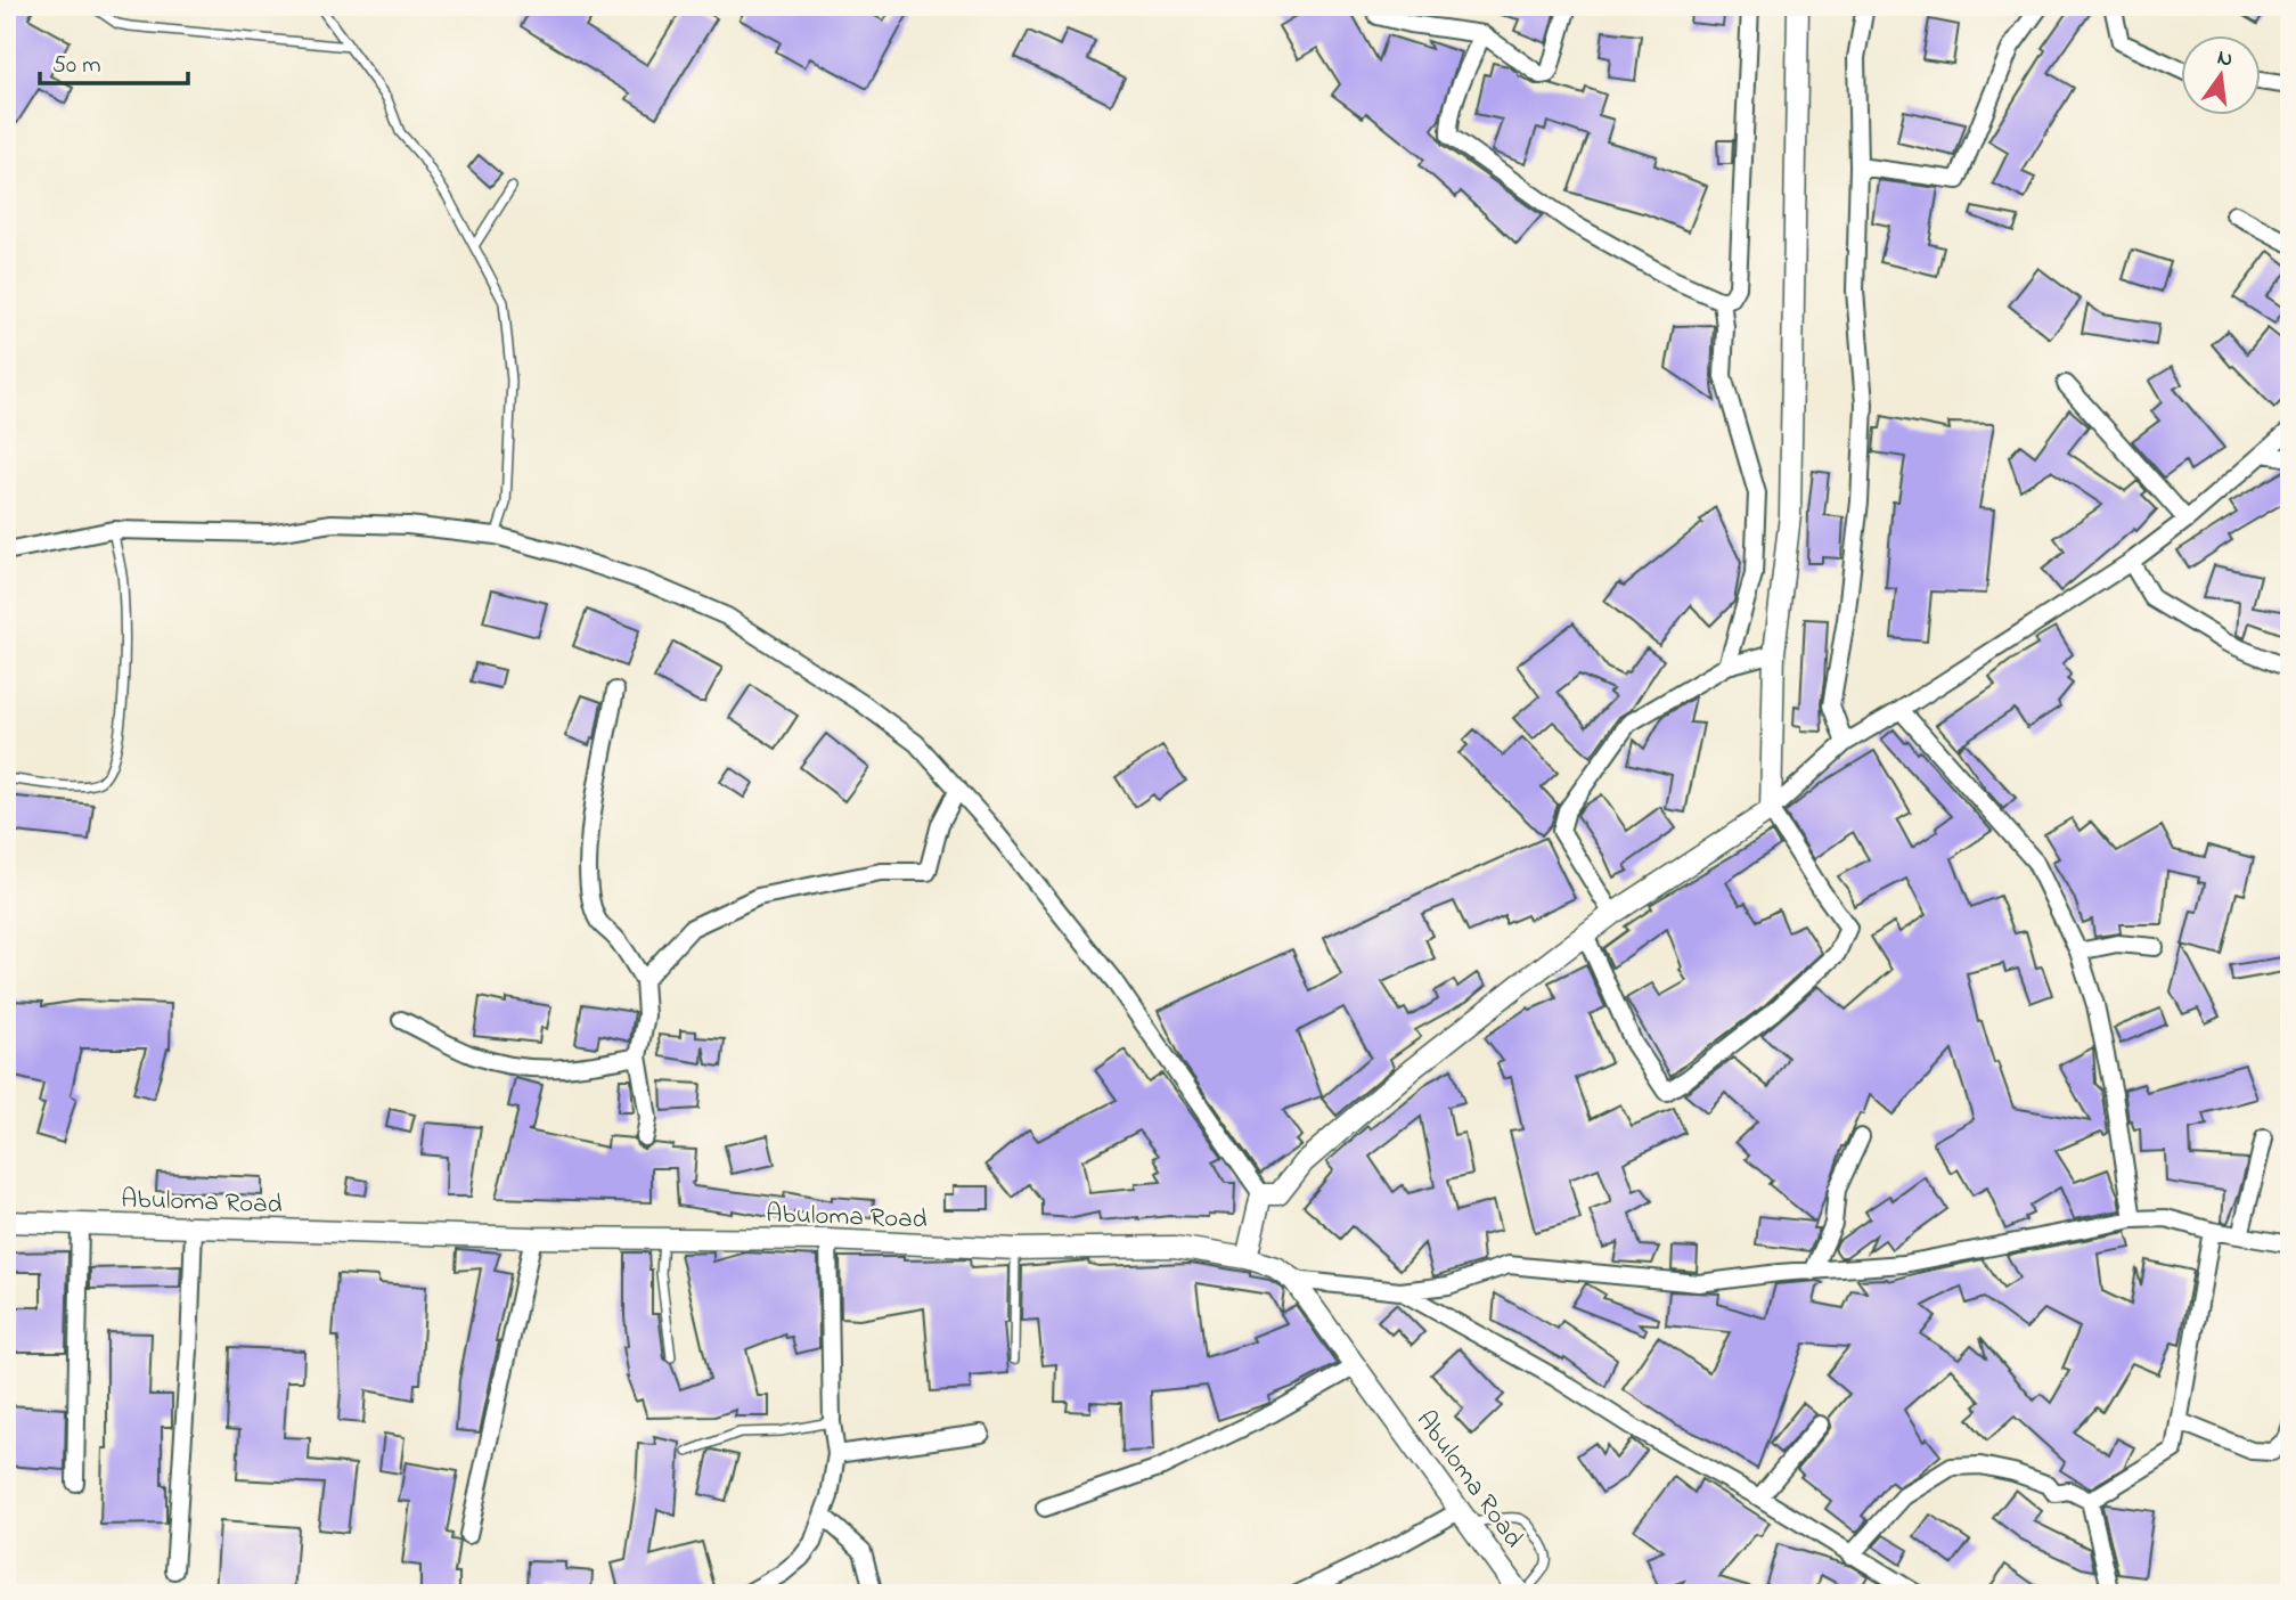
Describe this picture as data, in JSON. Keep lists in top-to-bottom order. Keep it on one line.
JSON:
{"streets":{"street":["Abuloma Road"]},"scale_bar":"50 m","north":"top"}
